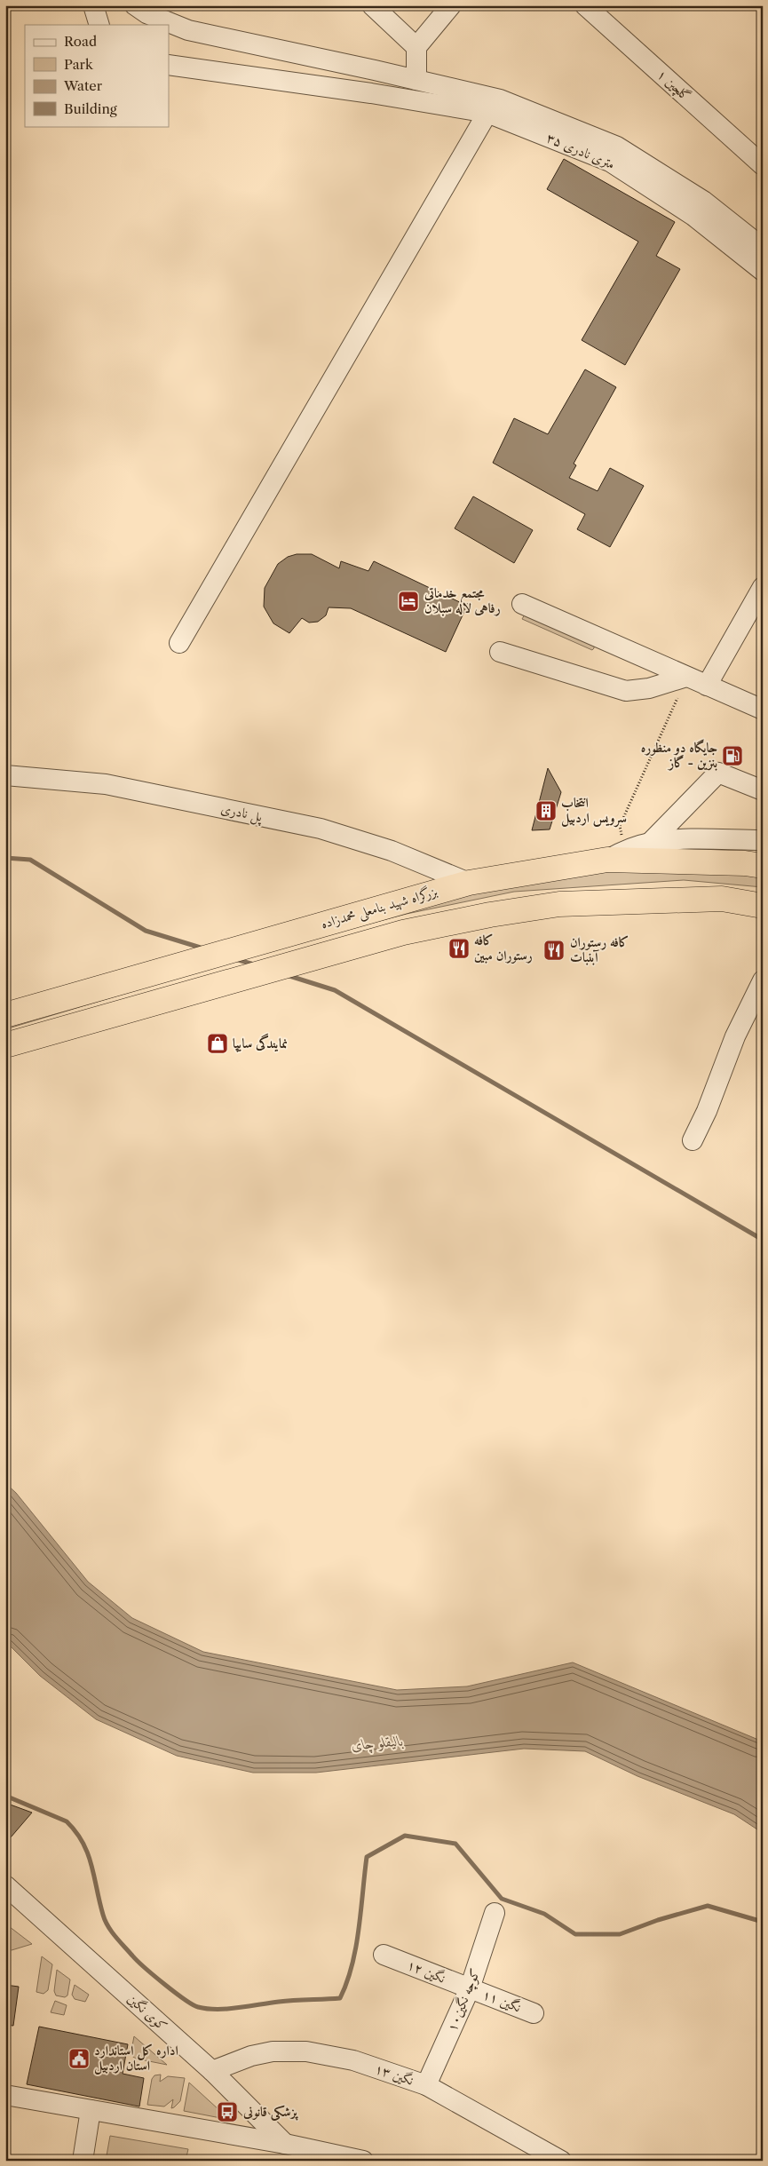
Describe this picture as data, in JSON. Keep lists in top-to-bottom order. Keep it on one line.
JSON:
{"streets":{"highway":["بزرگراه شهید بنامعلی محمدزاده"],"street":["گلچین ۱","۳۵ متری نادری","پل نادری","نگین ۱۲","کوچه نگین۱۰","نگین ۱۱","کوی نگین","نگین ۱۳"]},"crossings":[["پل نادری","بزرگراه شهید بنامعلی محمدزاده"],["نگین ۱۲","کوچه نگین۱۰"],["نگین ۱۲","نگین ۱۱"],["کوچه نگین۱۰","نگین ۱۱"],["کوچه نگین۱۰","نگین ۱۳"],["کوی نگین","نگین ۱۳"]],"water":["بالیقلو چای"],"places":{"hotel":["مجتمع خدماتی رفاهی لاله سبلان"],"fuel station":["جایگاه دو منظوره بنزین - گاز"],"building":["انتخاب سرویس اردبیل"],"restaurant":["کافه رستوران مبین","کافه رستوران آبنبات"],"shop":["نمایندگی سایپا"],"public building":["اداره کل استاندارد استان اردبیل"],"bus stop":["پزشکی قانونی"]},"legend":["Road","Park","Water","Building"]}
